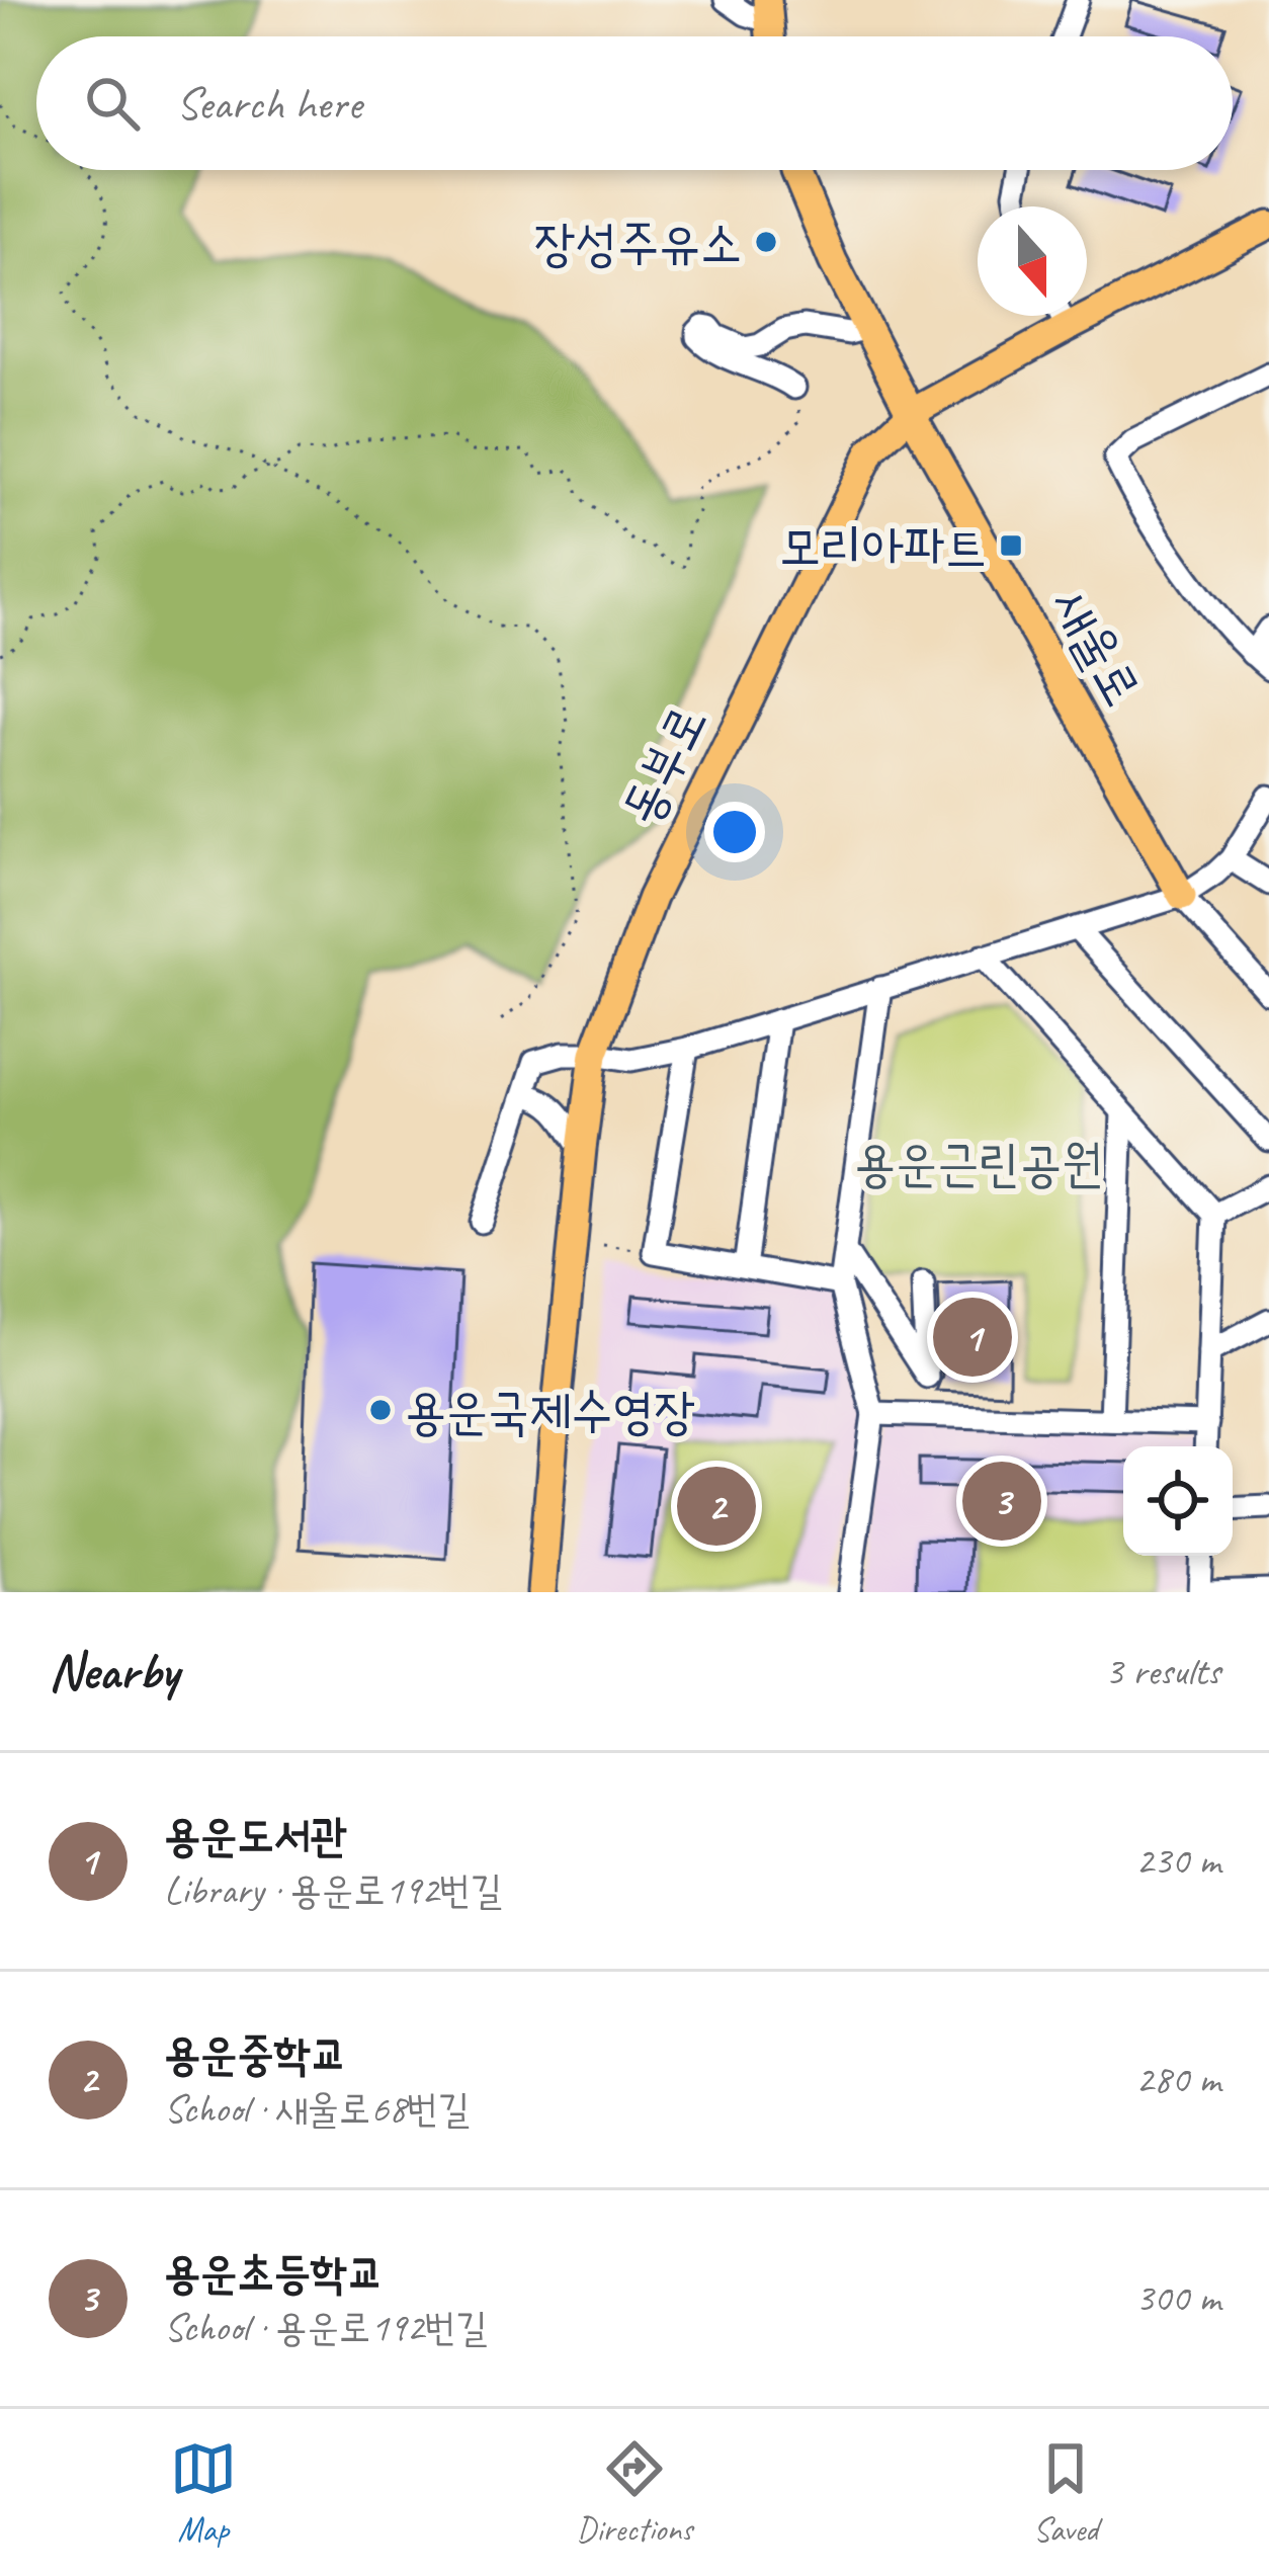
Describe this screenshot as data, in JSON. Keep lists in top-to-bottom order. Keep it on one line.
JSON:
{"streets":{"main road":["새울로","동부로"]},"crossings":[["새울로","동부로"]],"parks":["용운근린공원"],"places":{"other":["장성주유소","용운국제수영장"],"transit":["모리아파트"]},"north":"bottom","page":{"search":"Search here","pins":["1","3","2"],"heading":["Nearby","3 results"],"list":[{"mark":"1","name":"용운도서관","note":"Library · 용운로192번길","value":"230 m"},{"mark":"2","name":"용운중학교","note":"School · 새울로68번길","value":"280 m"},{"mark":"3","name":"용운초등학교","note":"School · 용운로192번길","value":"300 m"}],"nav":["Map","Directions","Saved"]}}
